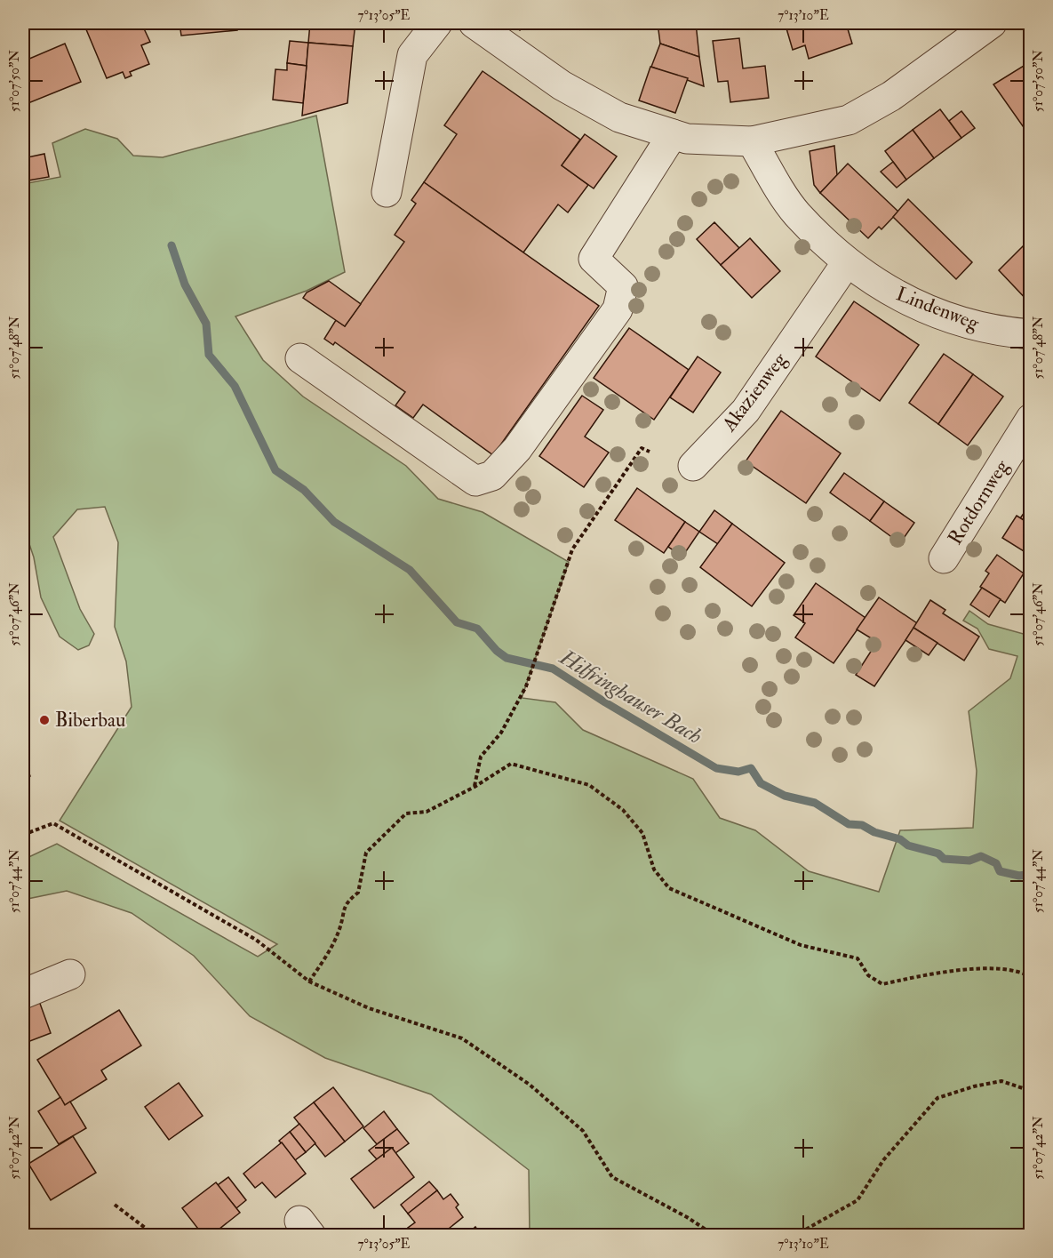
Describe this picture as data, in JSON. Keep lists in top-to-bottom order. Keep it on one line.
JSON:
{"streets":{"street":["Lindenweg","Akazienweg","Rotdornweg"]},"crossings":[["Lindenweg","Akazienweg"]],"water":["Hilfringhauser Bach"],"places":["Biberbau"],"coordinates":["7°13'05\"E","7°13'10\"E","51°07'50\"N","51°07'48\"N","51°07'46\"N","51°07'44\"N","51°07'42\"N"]}
